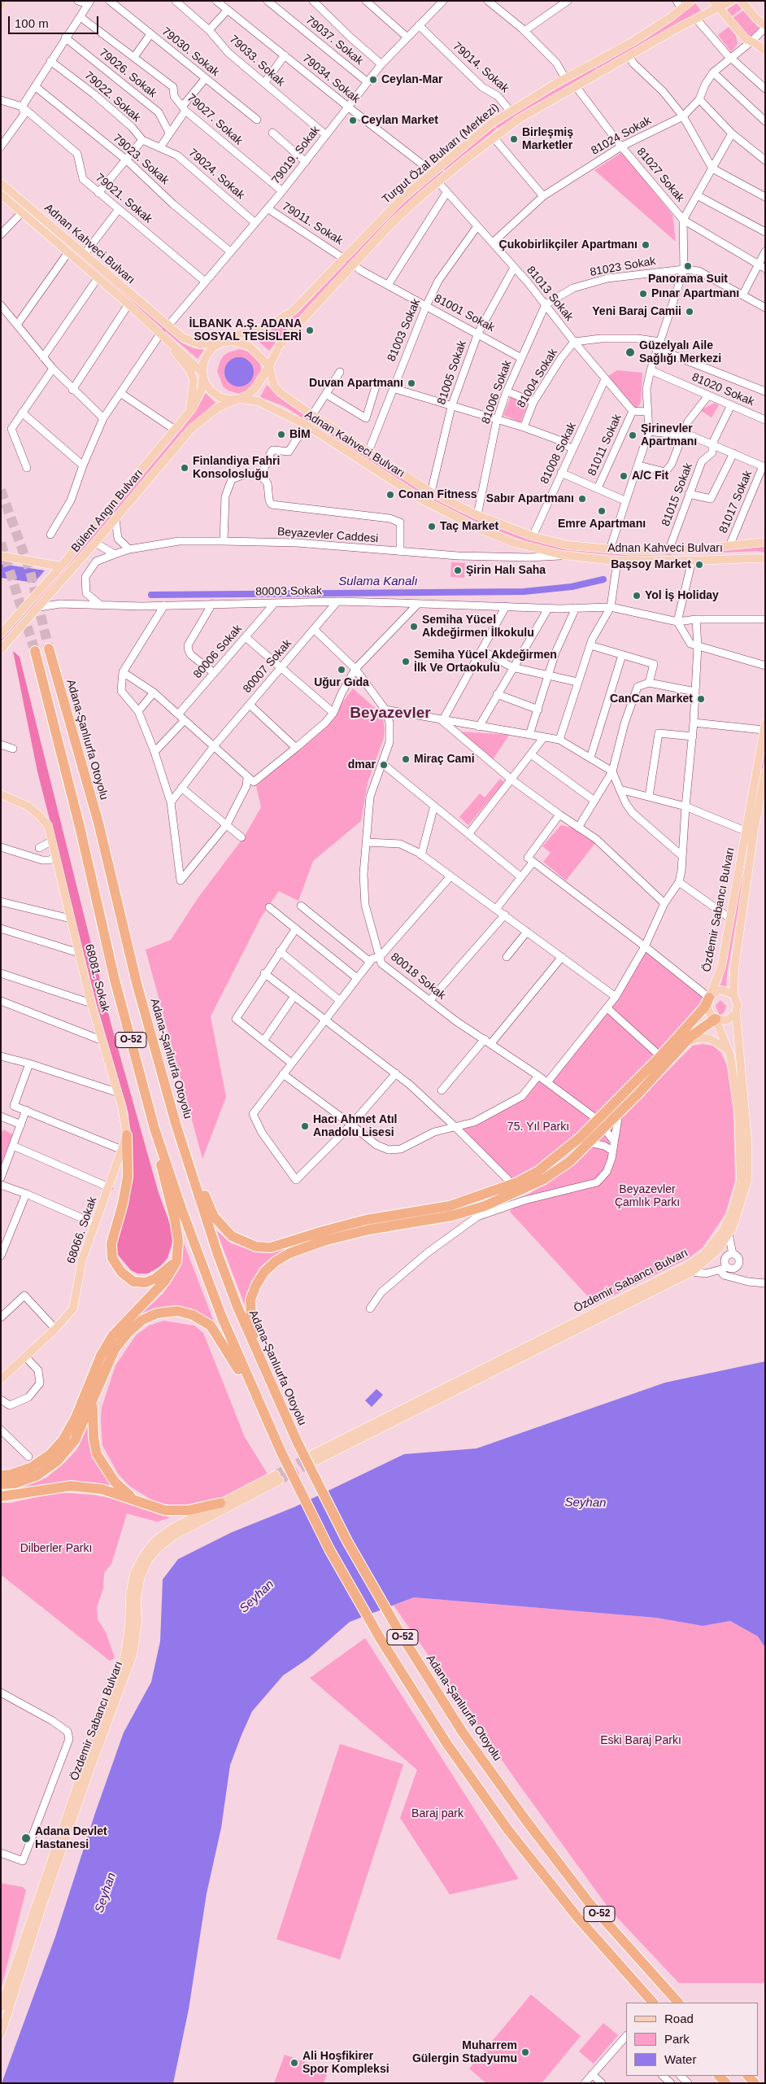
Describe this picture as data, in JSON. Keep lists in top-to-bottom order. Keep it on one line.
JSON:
{"streets":{"highway":["Adana-Şanlıurfa Otoyolu","O-52"],"main road":["Turgut Özal Bulvarı (Merkezi)","Adnan Kahveci Bulvarı","Bülent Angın Bulvarı","Özdemir Sabancı Bulvarı","68081. Sokak","68066. Sokak"],"street":["79037. Sokak","79030. Sokak","79033. Sokak","79014. Sokak","79026. Sokak","79034. Sokak","79022. Sokak","79027. Sokak","81024 Sokak","79019. Sokak","79023. Sokak","79024. Sokak","81027 Sokak","79021. Sokak","79011. Sokak","81023 Sokak","81013 Sokak","81001 Sokak","81003 Sokak","81005 Sokak","81004 Sokak","81020 Sokak","81006 Sokak","81011 Sokak","81008 Sokak","81015 Sokak","81017 Sokak","Beyazevler Caddesi","80003 Sokak","80006 Sokak","80007 Sokak","80018 Sokak"]},"crossings":[["79037. Sokak","79019. Sokak"],["79033. Sokak","79019. Sokak"],["79014. Sokak","Turgut Özal Bulvarı (Merkezi)"],["79014. Sokak","79019. Sokak"],["79034. Sokak","Turgut Özal Bulvarı (Merkezi)"],["79034. Sokak","79019. Sokak"],["79022. Sokak","79024. Sokak"],["79027. Sokak","79019. Sokak"],["81024 Sokak","81027 Sokak"],["81024 Sokak","81013 Sokak"],["Turgut Özal Bulvarı (Merkezi)","81027 Sokak"],["Turgut Özal Bulvarı (Merkezi)","79011. Sokak"],["Turgut Özal Bulvarı (Merkezi)","Adnan Kahveci Bulvarı"],["Turgut Özal Bulvarı (Merkezi)","81013 Sokak"],["Turgut Özal Bulvarı (Merkezi)","81001 Sokak"],["Turgut Özal Bulvarı (Merkezi)","Bülent Angın Bulvarı"],["79019. Sokak","79023. Sokak"],["79019. Sokak","79024. Sokak"],["79019. Sokak","79021. Sokak"],["79019. Sokak","79011. Sokak"],["79019. Sokak","Adnan Kahveci Bulvarı"],["Adnan Kahveci Bulvarı","81003 Sokak"],["Adnan Kahveci Bulvarı","81005 Sokak"],["Adnan Kahveci Bulvarı","81006 Sokak"],["Adnan Kahveci Bulvarı","81008 Sokak"],["Adnan Kahveci Bulvarı","81015 Sokak"],["Adnan Kahveci Bulvarı","81017 Sokak"],["Adnan Kahveci Bulvarı","Bülent Angın Bulvarı"],["Adnan Kahveci Bulvarı","Beyazevler Caddesi"],["81023 Sokak","81013 Sokak"],["81023 Sokak","81006 Sokak"],["81013 Sokak","81003 Sokak"],["81013 Sokak","81005 Sokak"],["81013 Sokak","81004 Sokak"],["81013 Sokak","81006 Sokak"],["81013 Sokak","81011 Sokak"],["81013 Sokak","81008 Sokak"],["81001 Sokak","81003 Sokak"],["81001 Sokak","81005 Sokak"],["81001 Sokak","81006 Sokak"],["81003 Sokak","81004 Sokak"],["81005 Sokak","81004 Sokak"],["81004 Sokak","81006 Sokak"],["81004 Sokak","81008 Sokak"],["81020 Sokak","81015 Sokak"],["Bülent Angın Bulvarı","80003 Sokak"],["Beyazevler Caddesi","80003 Sokak"],["80003 Sokak","80006 Sokak"],["80003 Sokak","80007 Sokak"],["80007 Sokak","80018 Sokak"],["68081. Sokak","68066. Sokak"]],"districts":["Beyazevler"],"water":["Sulama Kanalı","Seyhan"],"parks":["75. Yıl Parkı","Beyazevler Çamlık Parkı","Dilberler Parkı","Eski Baraj Parkı","Baraj park"],"places":["Ceylan-Mar","Ceylan Market","Birleşmiş Marketler","Çukobirlikçiler Apartmanı","Panorama Suit","Pınar Apartmanı","Yeni Baraj Camii","İLBANK A.Ş. ADANA SOSYAL TESİSLERİ","Güzelyalı Aile Sağlığı Merkezi","Duvan Apartmanı","BİM","Şirinevler Apartmanı","Finlandiya Fahri Konsolosluğu","A/C Fit","Conan Fitness","Sabır Apartmanı","Emre Apartmanı","Taç Market","Başsoy Market","Şirin Halı Saha","Yol İş Holiday","Semiha Yücel Akdeğirmen İlkokulu","Semiha Yücel Akdeğirmen İlk Ve Ortaokulu","Uğur Gıda","CanCan Market","Miraç Cami","dmar","Hacı Ahmet Atıl Anadolu Lisesi","Adana Devlet Hastanesi","Muharrem Gülergin Stadyumu","Ali Hoşfikirer Spor Kompleksi"],"legend":["Road","Park","Water"],"scale_bar":"100 m"}
